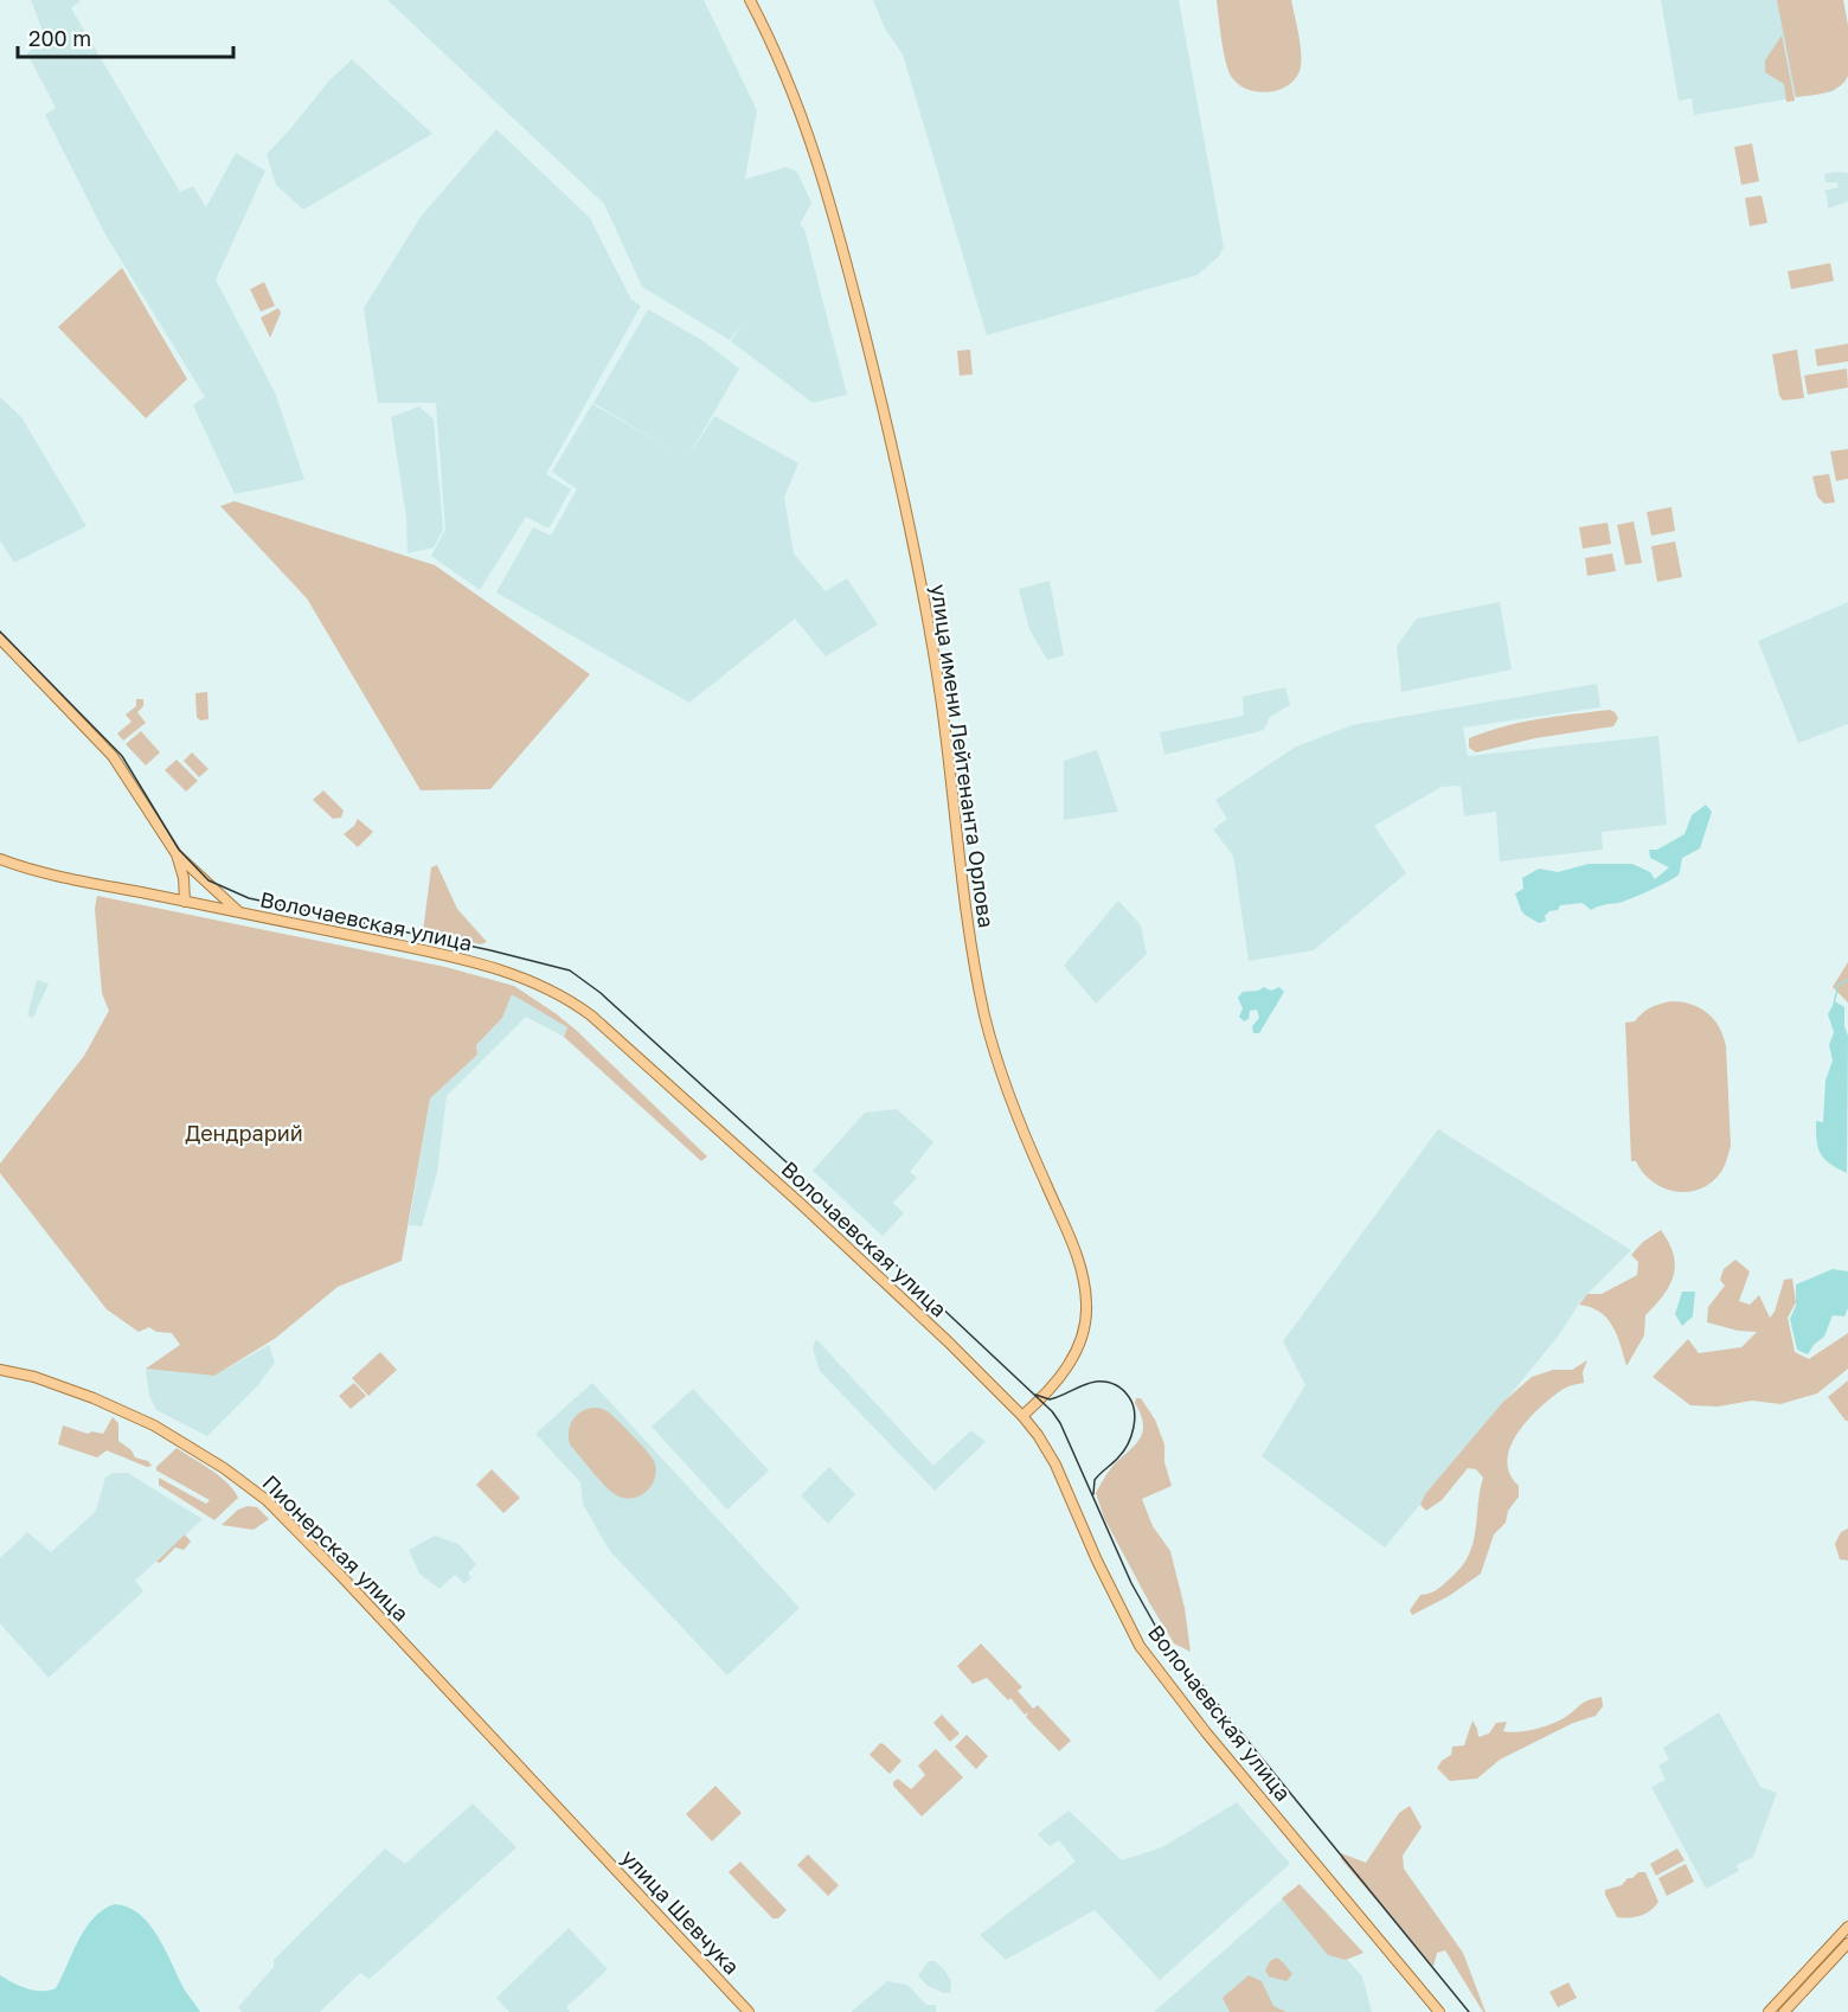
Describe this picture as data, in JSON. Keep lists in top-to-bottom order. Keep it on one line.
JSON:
{"streets":{"main road":["улица имени Лейтенанта Орлова","Волочаевская улица","Пионерская улица","улица Шевчука"]},"crossings":[["улица имени Лейтенанта Орлова","Волочаевская улица"],["Пионерская улица","улица Шевчука"]],"parks":["Дендрарий"],"scale_bar":"200 m"}
